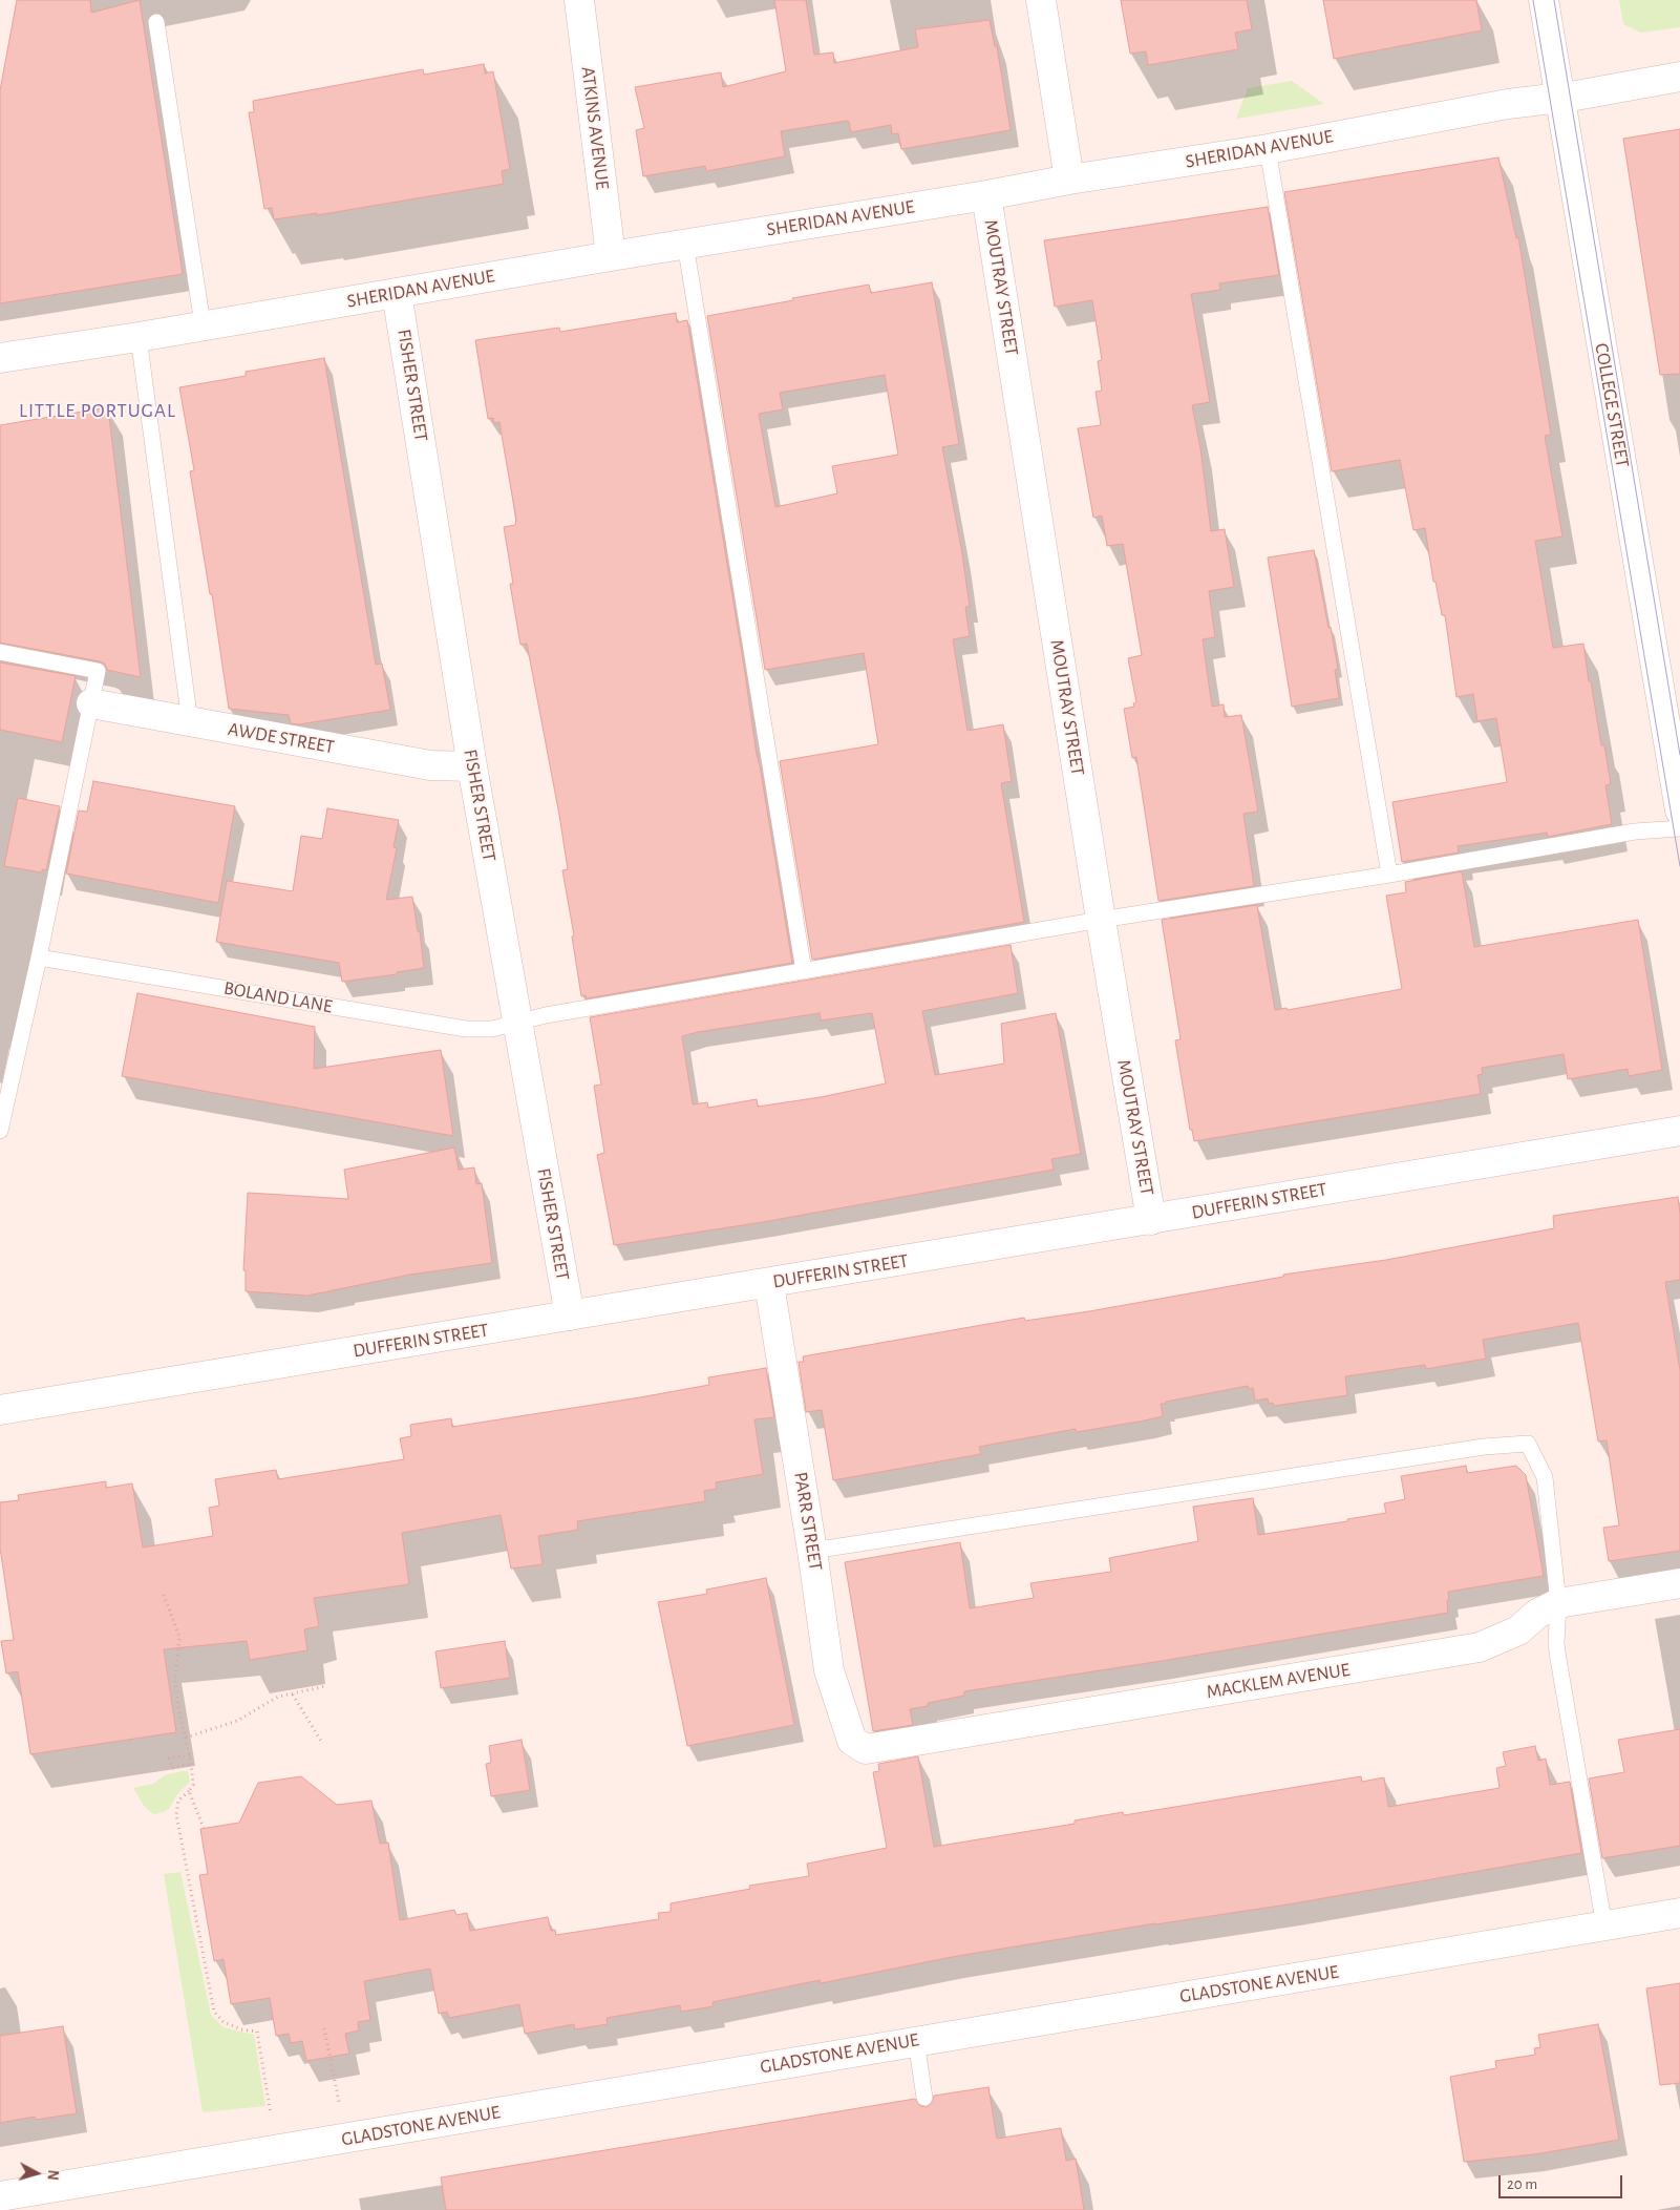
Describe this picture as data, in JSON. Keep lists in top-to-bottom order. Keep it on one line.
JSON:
{"streets":{"street":["ATKINS AVENUE","SHERIDAN AVENUE","MOUTRAY STREET","FISHER STREET","COLLEGE STREET","AWDE STREET","DUFFERIN STREET","PARR STREET","MACKLEM AVENUE","GLADSTONE AVENUE"],"lane":["BOLAND LANE"]},"crossings":[["ATKINS AVENUE","SHERIDAN AVENUE"],["SHERIDAN AVENUE","MOUTRAY STREET"],["SHERIDAN AVENUE","FISHER STREET"],["SHERIDAN AVENUE","COLLEGE STREET"],["MOUTRAY STREET","BOLAND LANE"],["MOUTRAY STREET","DUFFERIN STREET"],["FISHER STREET","AWDE STREET"],["FISHER STREET","BOLAND LANE"],["FISHER STREET","DUFFERIN STREET"],["DUFFERIN STREET","PARR STREET"],["PARR STREET","MACKLEM AVENUE"]],"districts":["LITTLE PORTUGAL"],"scale_bar":"20 m","north":"right"}
